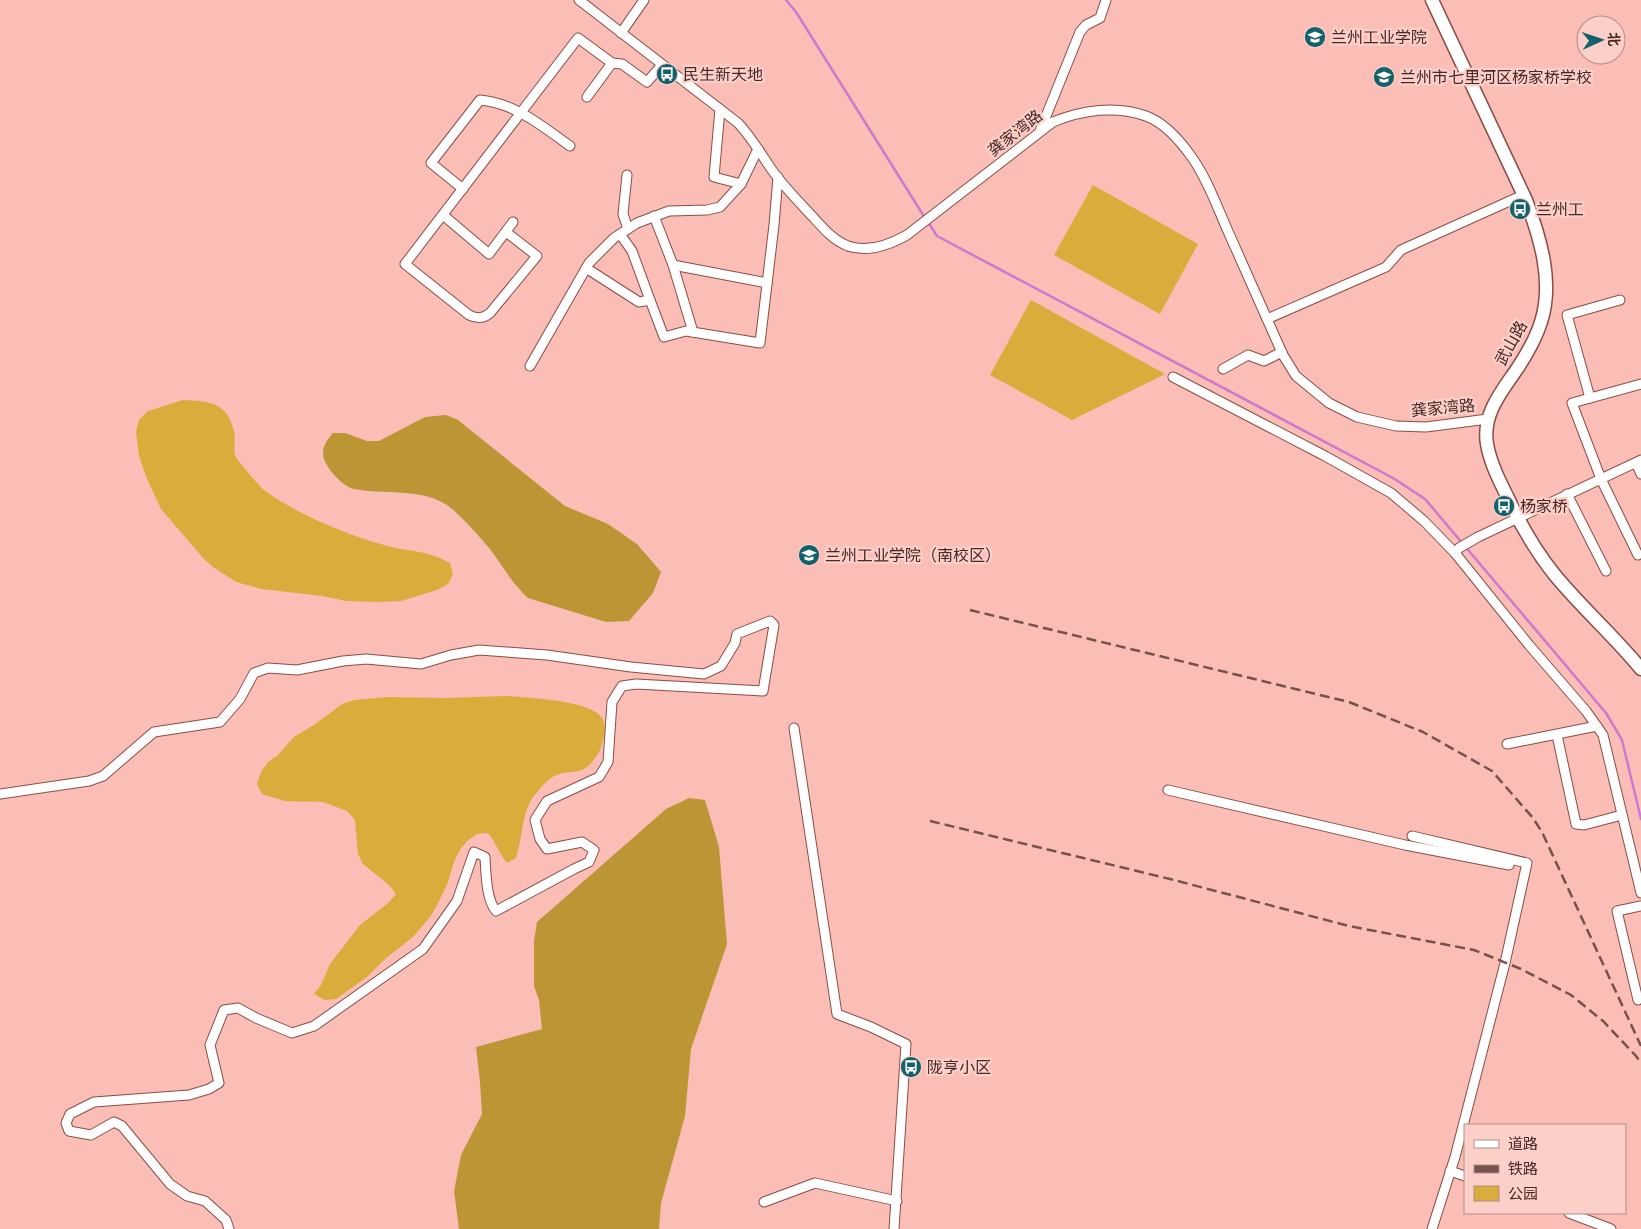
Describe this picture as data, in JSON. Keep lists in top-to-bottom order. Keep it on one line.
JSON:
{"streets":{"main road":["武山路"],"street":["龚家湾路"]},"crossings":[["龚家湾路","武山路"]],"places":{"school or university":["兰州工业学院","兰州市七里河区杨家桥学校","兰州工业学院（南校区）"],"bus stop":["民生新天地","兰州工","杨家桥","陇亨小区"]},"legend":["道路","铁路","公园"],"north":"right"}
